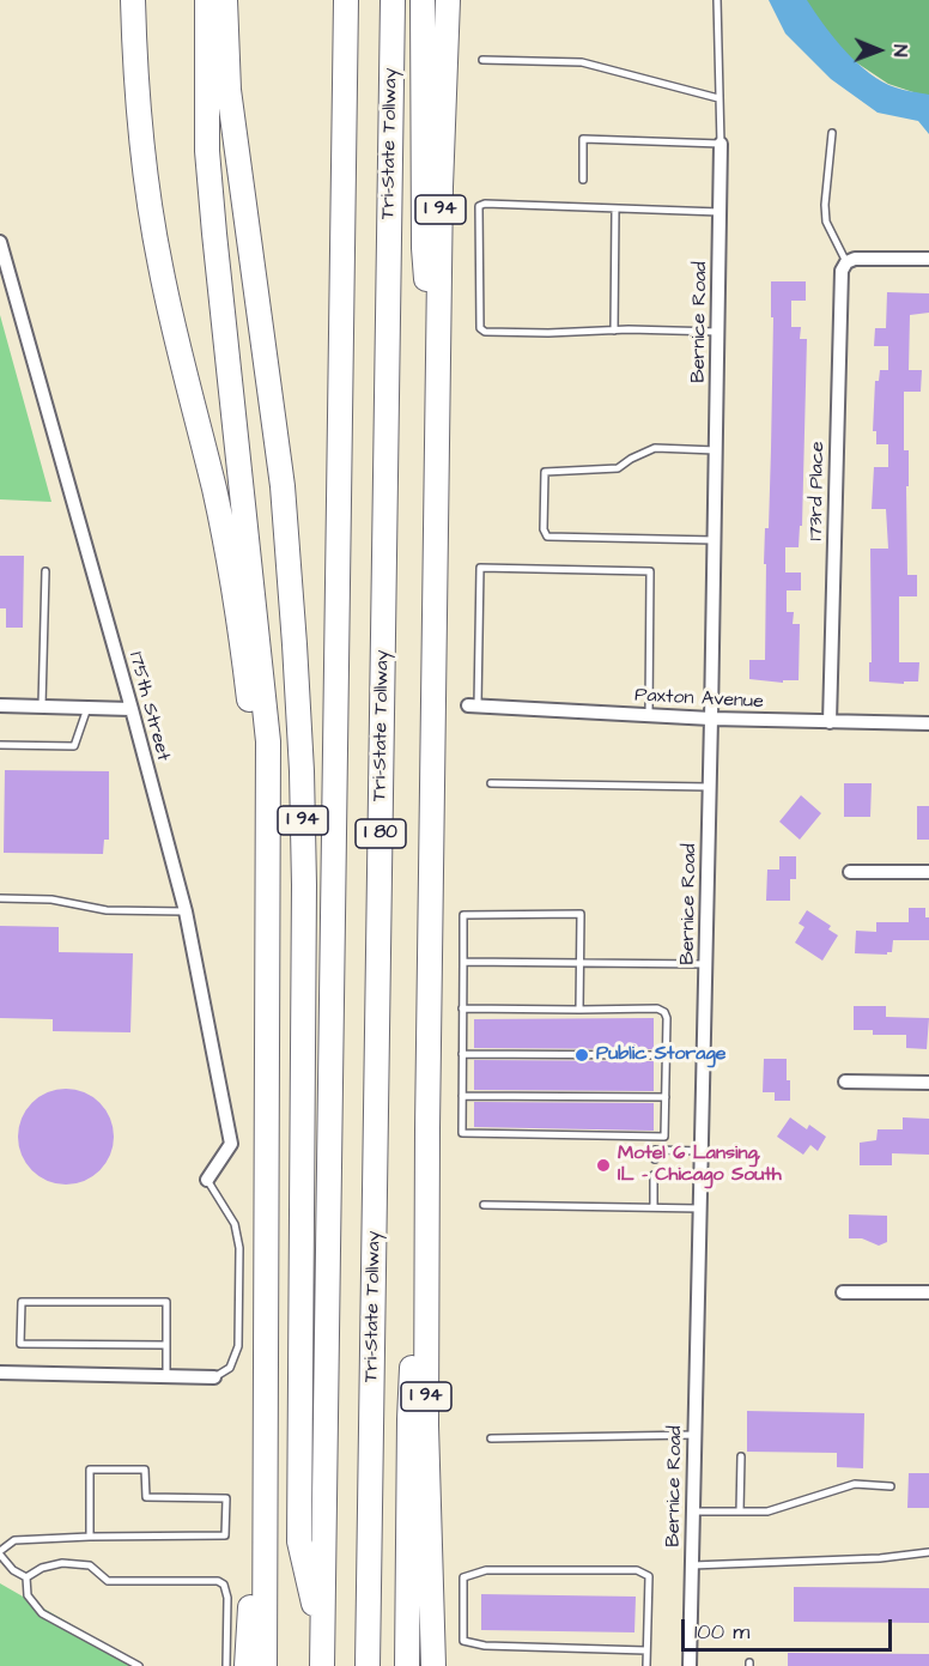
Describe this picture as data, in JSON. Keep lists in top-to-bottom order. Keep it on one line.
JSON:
{"streets":{"highway":["Tri-State Tollway","I 94","I 80"],"street":["Bernice Road","173rd Place","Paxton Avenue","175th Street"]},"crossings":[["I 94","I 80"],["Bernice Road","Paxton Avenue"],["173rd Place","Paxton Avenue"]],"places":["Public Storage","Motel 6 Lansing, IL - Chicago South"],"scale_bar":"100 m","north":"right"}
